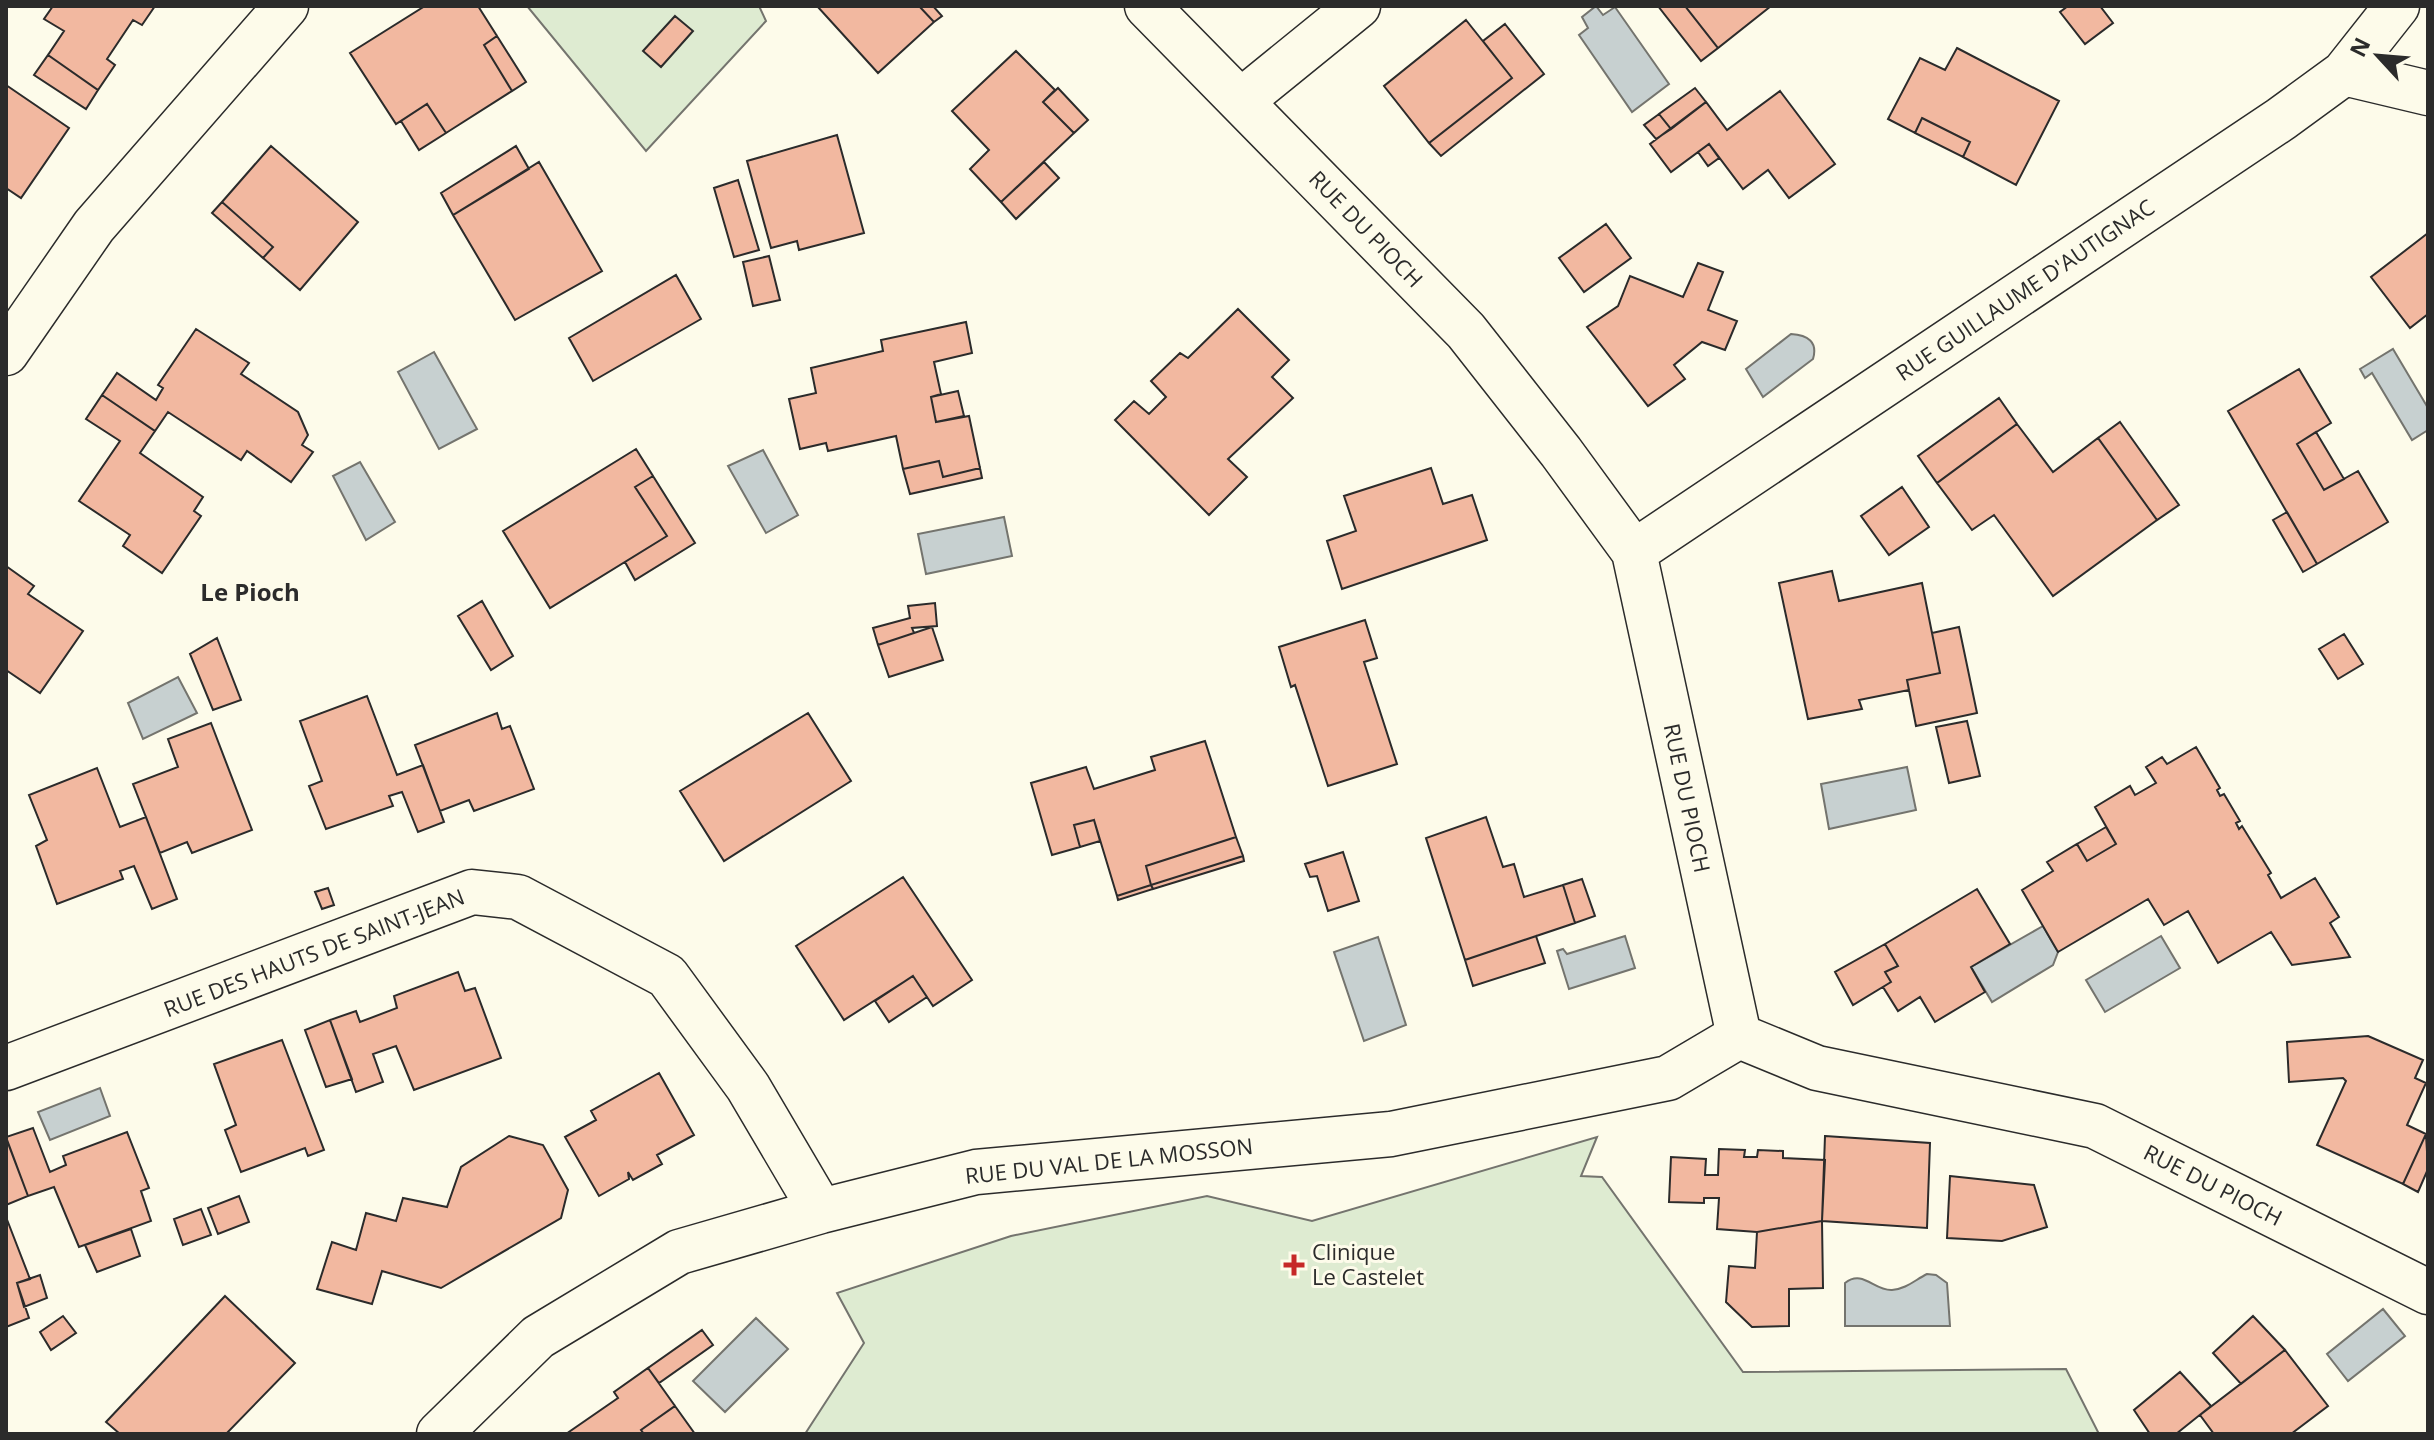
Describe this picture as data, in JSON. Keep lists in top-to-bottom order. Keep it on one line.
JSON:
{"streets":{"street":["RUE DU PIOCH","RUE GUILLAUME D'AUTIGNAC","RUE DES HAUTS DE SAINT-JEAN","RUE DU VAL DE LA MOSSON"]},"crossings":[["RUE DU PIOCH","RUE GUILLAUME D'AUTIGNAC"],["RUE DU PIOCH","RUE DU VAL DE LA MOSSON"],["RUE DES HAUTS DE SAINT-JEAN","RUE DU VAL DE LA MOSSON"]],"districts":["Le Pioch"],"places":{"health":["Clinique Le Castelet"]},"north":"top left"}
